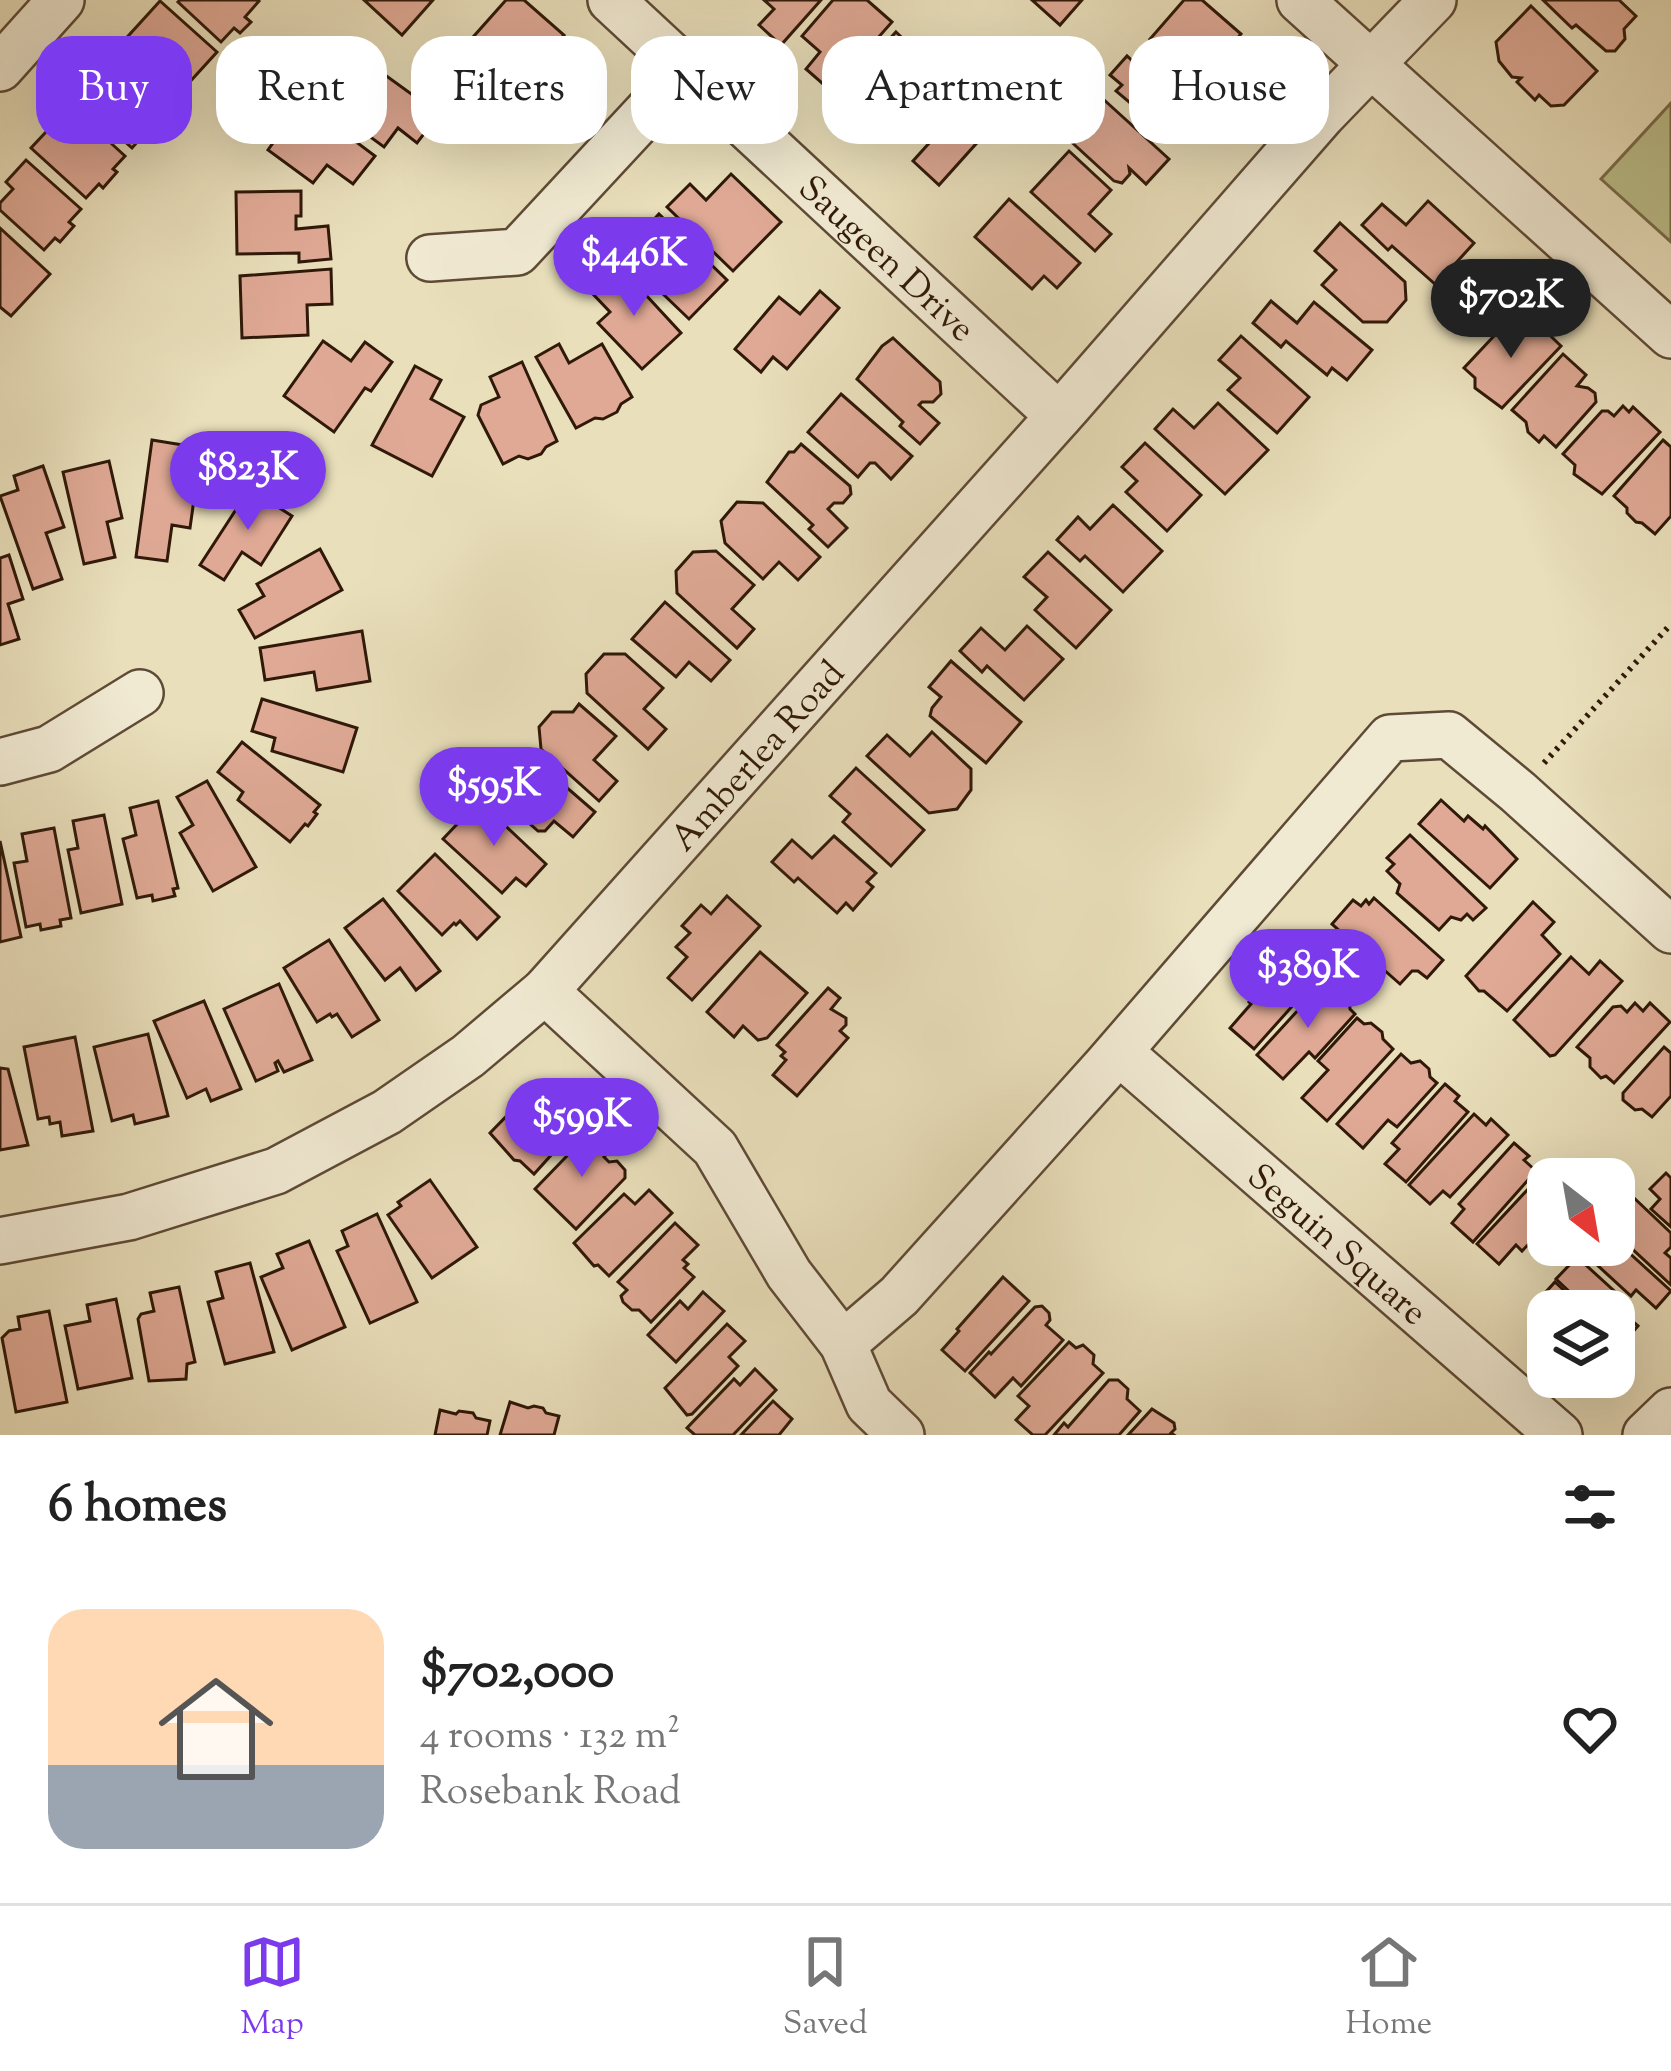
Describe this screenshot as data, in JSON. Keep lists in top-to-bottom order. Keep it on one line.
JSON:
{"streets":{"street":["Saugeen Drive","Amberlea Road","Seguin Square"]},"crossings":[["Saugeen Drive","Amberlea Road"]],"north":"bottom right","page":{"chip":["Buy","Rent","Filters","New","Apartment","House"],"price":["$446K","$702K","$823K","$595K","$389K","$599K"],"heading":"6 homes","list":[{"name":"$702,000","note":"4 rooms · 132 m² · Rosebank Road"}],"tabs":["Map","Saved","Home"]}}
